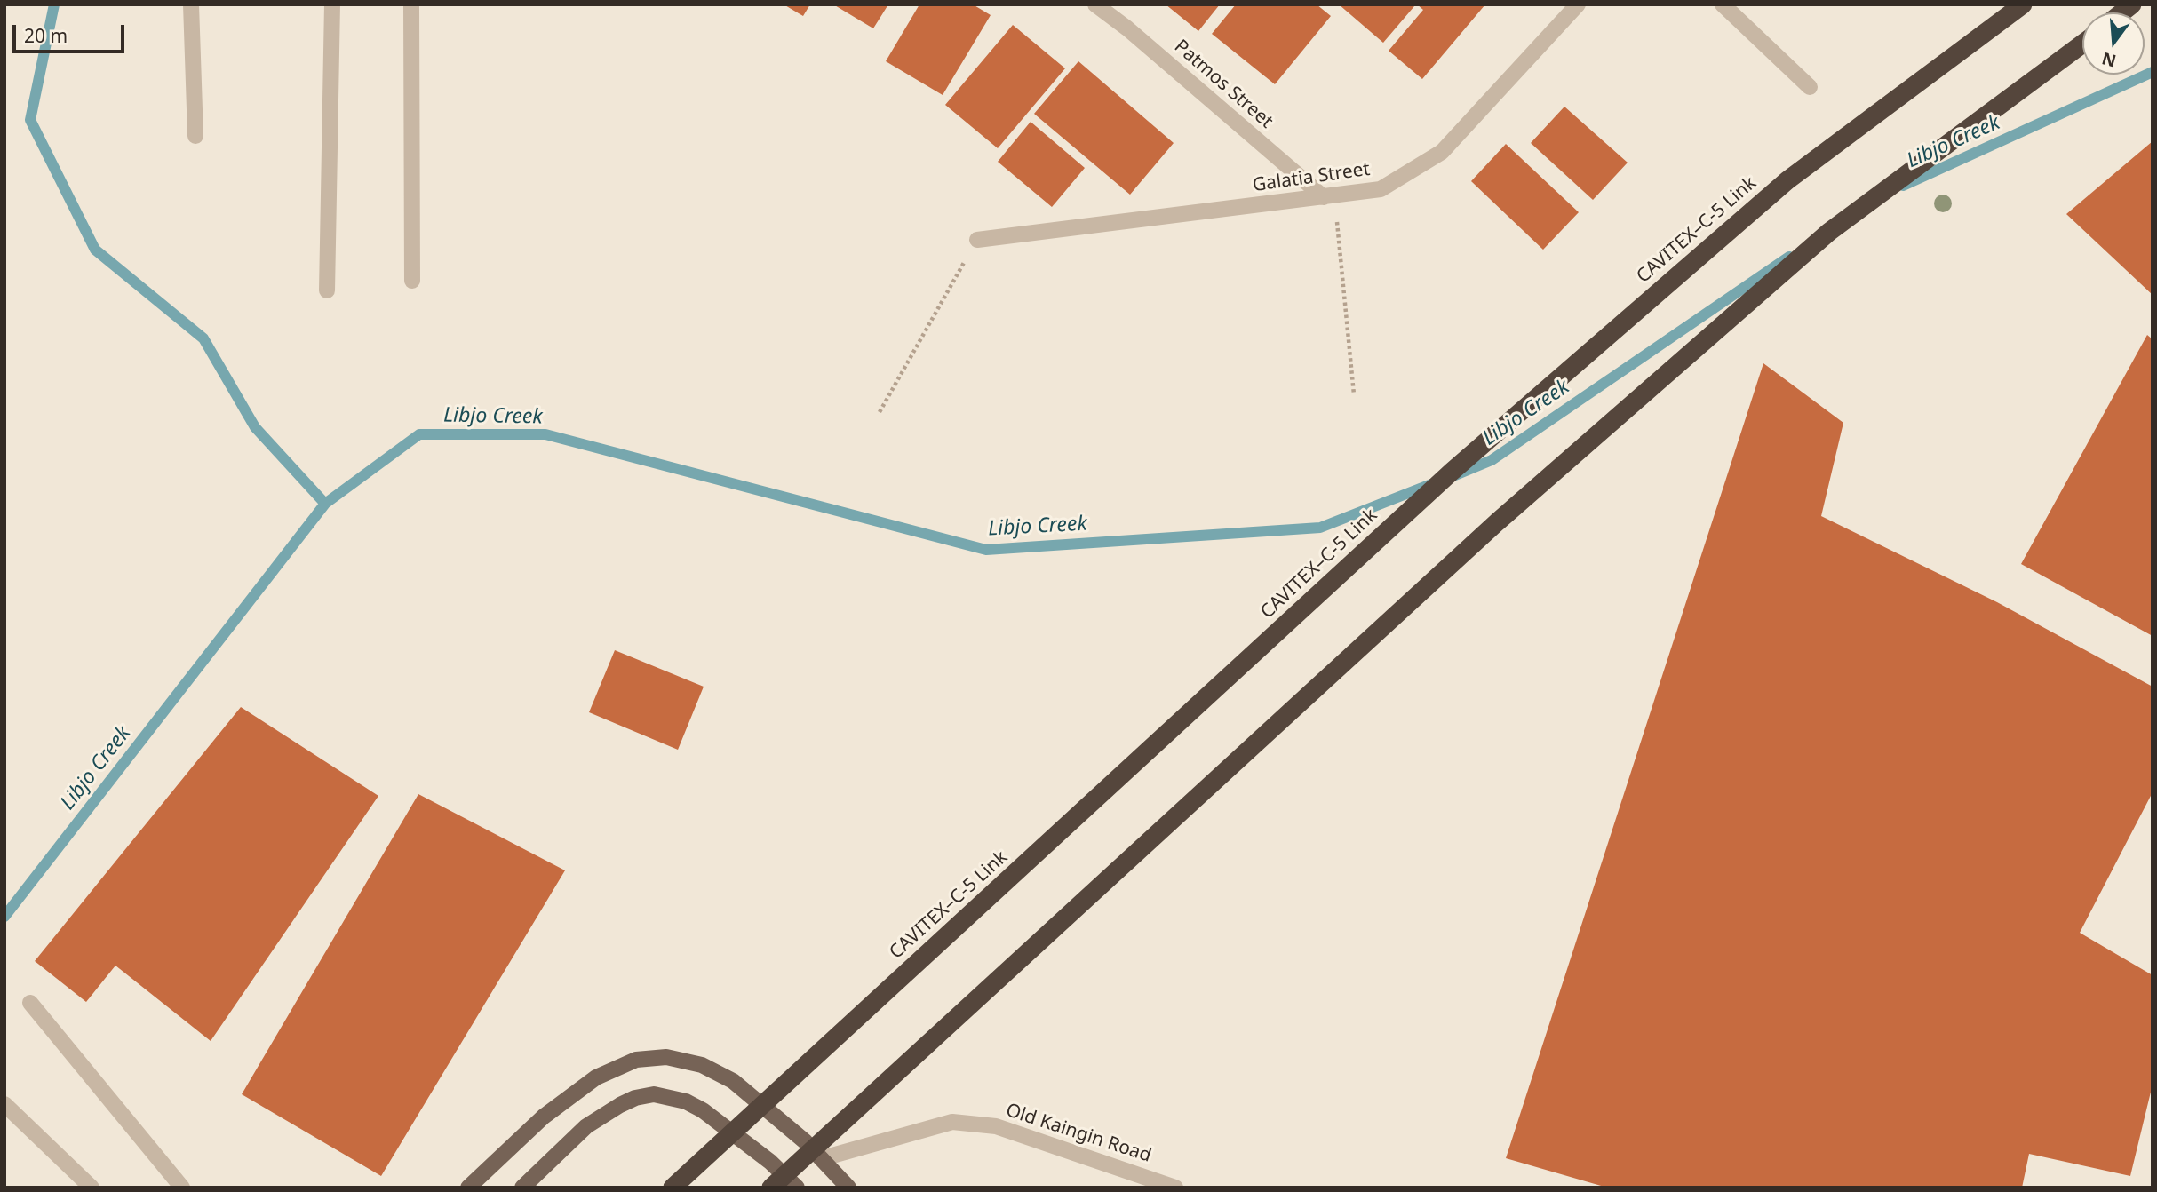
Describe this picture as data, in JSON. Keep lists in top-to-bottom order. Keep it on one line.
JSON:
{"streets":{"highway":["CAVITEX–C-5 Link"],"street":["Patmos Street","Galatia Street","Old Kaingin Road"]},"crossings":[["Patmos Street","Galatia Street"]],"water":["Libjo Creek"],"scale_bar":"20 m","north":"bottom"}
